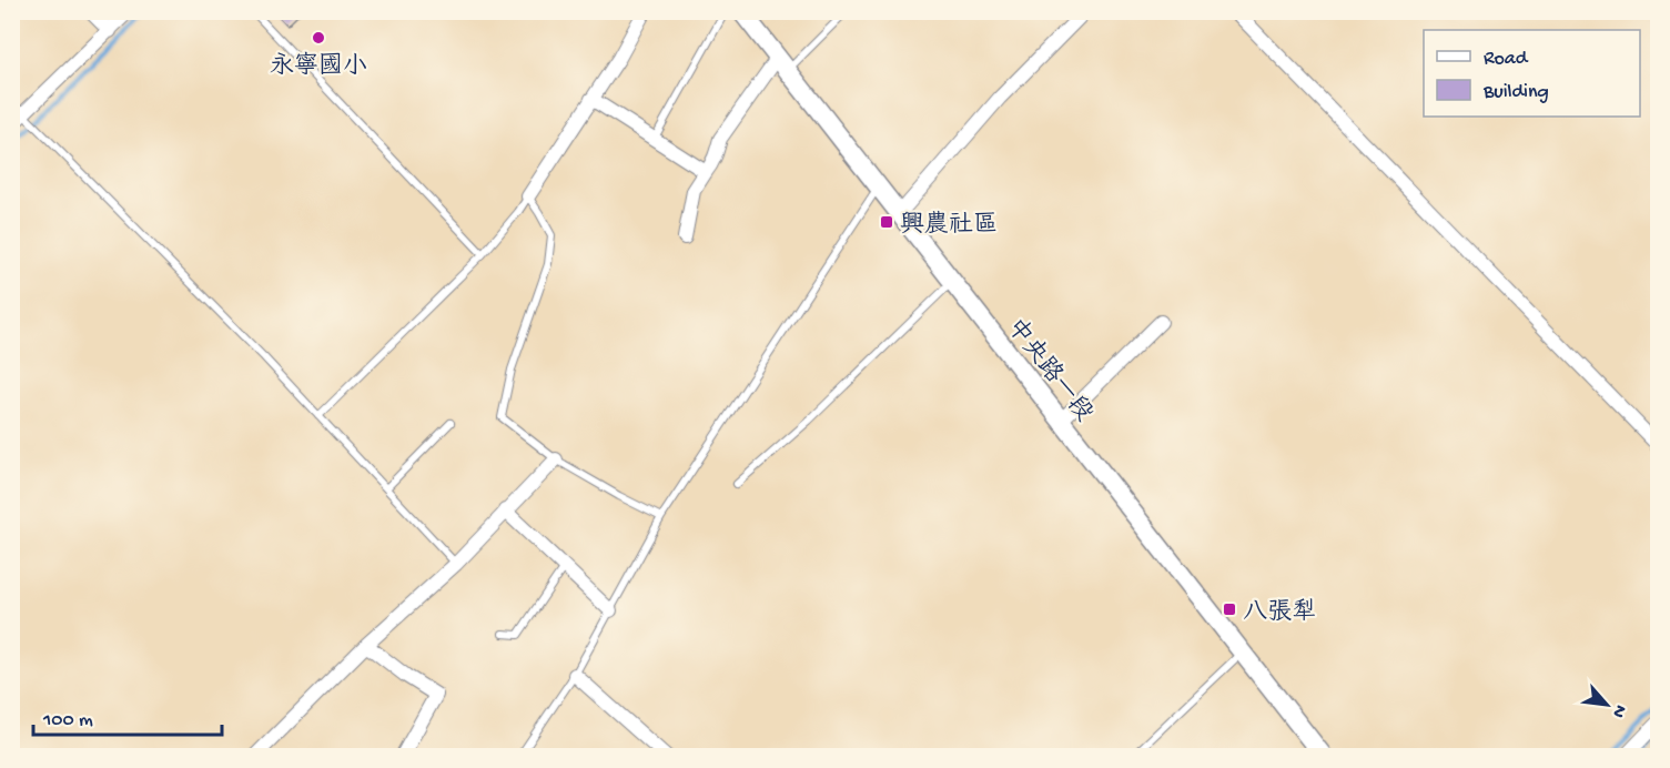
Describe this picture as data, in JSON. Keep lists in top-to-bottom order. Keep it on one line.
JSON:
{"streets":{"street":["中央路一段"]},"places":{"other":["永寧國小"],"transit":["興農社區","八張犁"]},"legend":["Road","Building"],"scale_bar":"100 m","north":"bottom right"}
